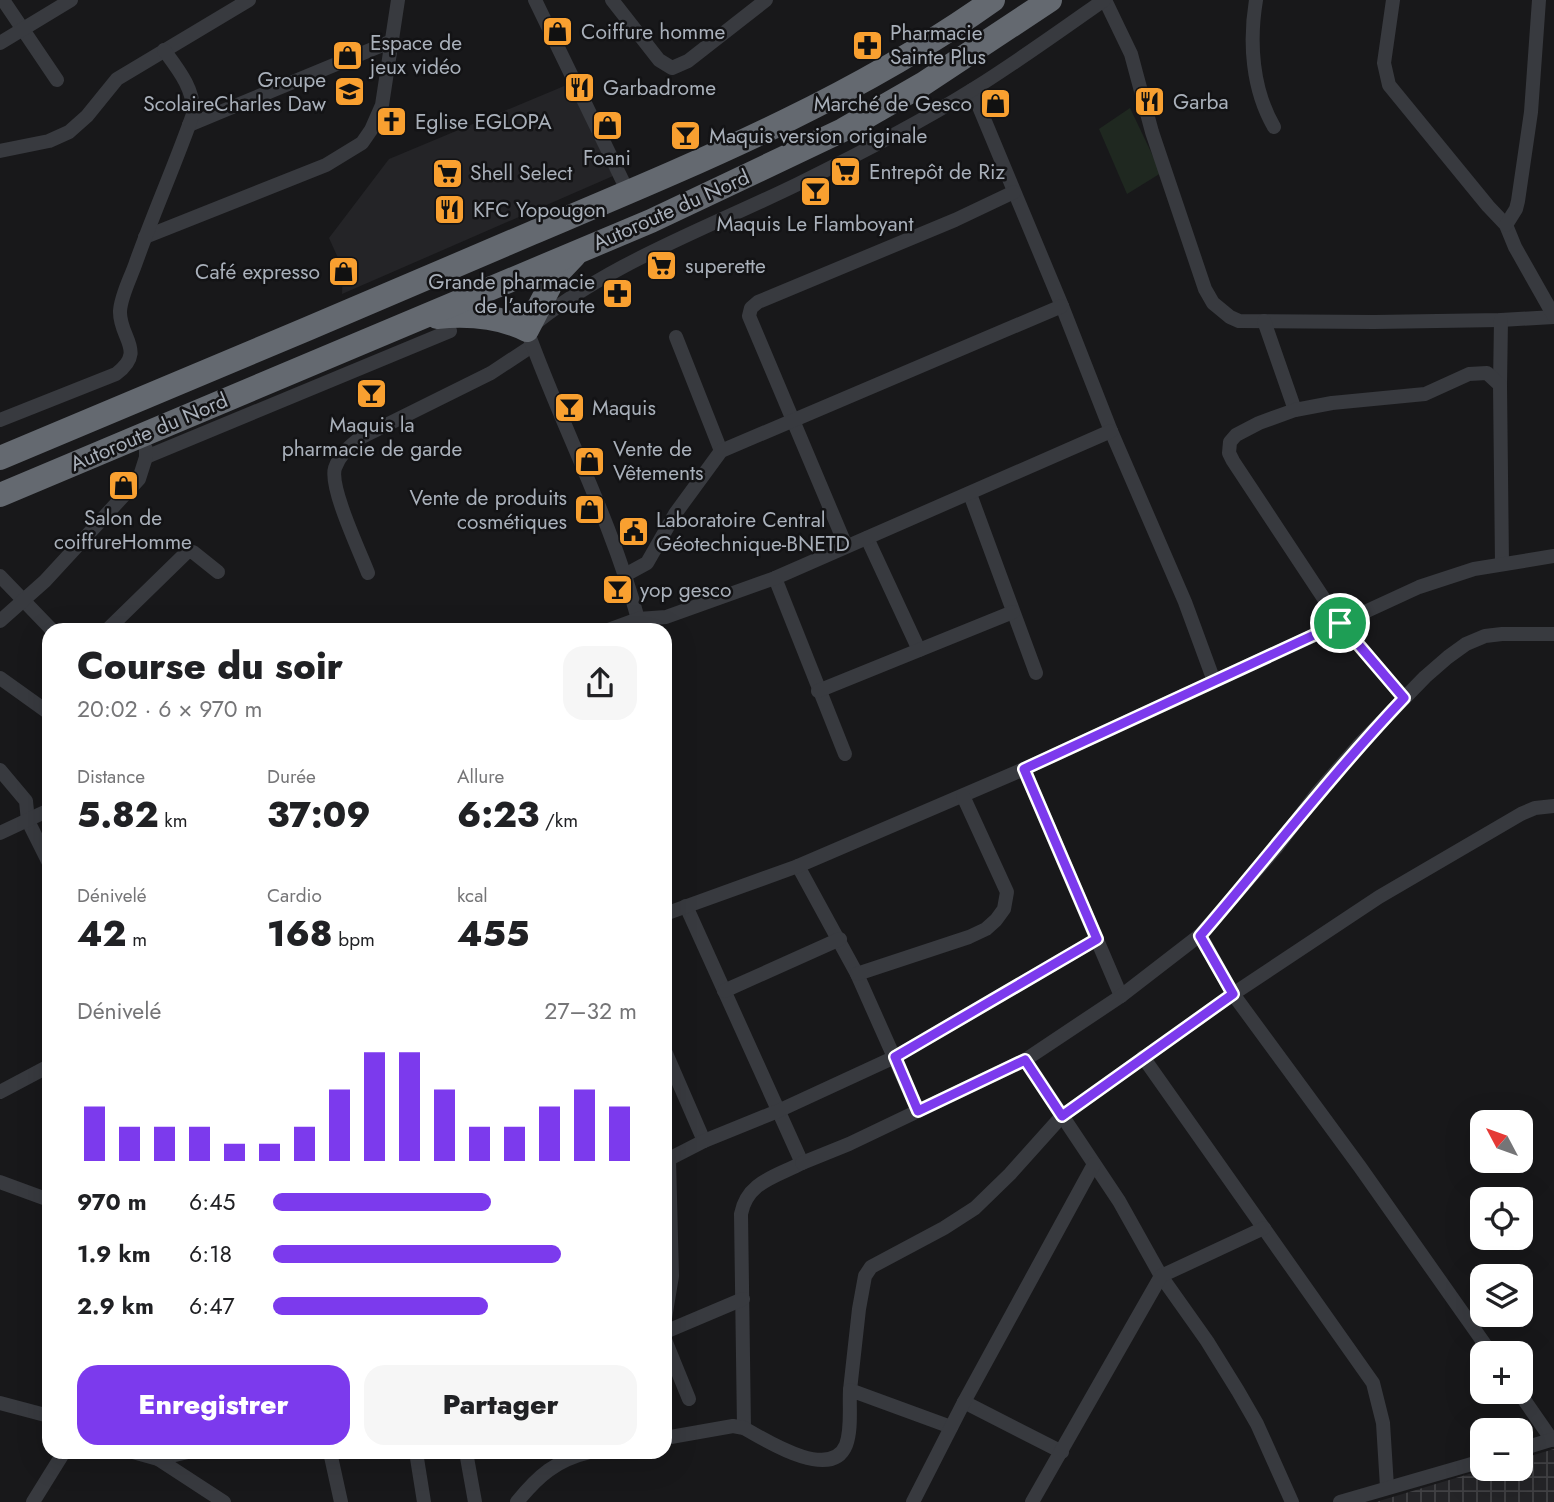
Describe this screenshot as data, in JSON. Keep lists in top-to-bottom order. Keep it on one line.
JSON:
{"streets":{"highway":["Autoroute du Nord"]},"places":{"shop":["Coiffure homme","Espace de jeux vidéo","Marché de Gesco","Foani","Café expresso","Vente de Vêtements","Salon de coiffureHomme","Vente de produits cosmétiques"],"pharmacy":["Pharmacie Sainte Plus","Grande pharmacie de l’autoroute"],"restaurant":["Garbadrome","Garba","KFC Yopougon"],"school or university":["Groupe ScolaireCharles Daw"],"church":["Eglise EGLOPA"],"bar":["Maquis version originale","Maquis Le Flamboyant","Maquis la pharmacie de garde","Maquis","yop gesco"],"supermarket":["Entrepôt de Riz","Shell Select","superette"],"public building":["Laboratoire Central Géotechnique-BNETD"]},"north":"top left","page":{"heading":["Course du soir","20:02 · 6 × 970 m"],"stats":[["Distance","5.82 km"],["Durée","37:09"],["Allure","6:23 /km"],["Dénivelé","42 m"],["Cardio","168 bpm"],["kcal","455"]],"chart":["Dénivelé","27–32 m"],"map_buttons":["+","−"],"list":[{"name":"970 m","note":"6:45"},{"name":"1.9 km","note":"6:18"},{"name":"2.9 km","note":"6:47"}],"buttons":["Enregistrer","Partager"]}}
